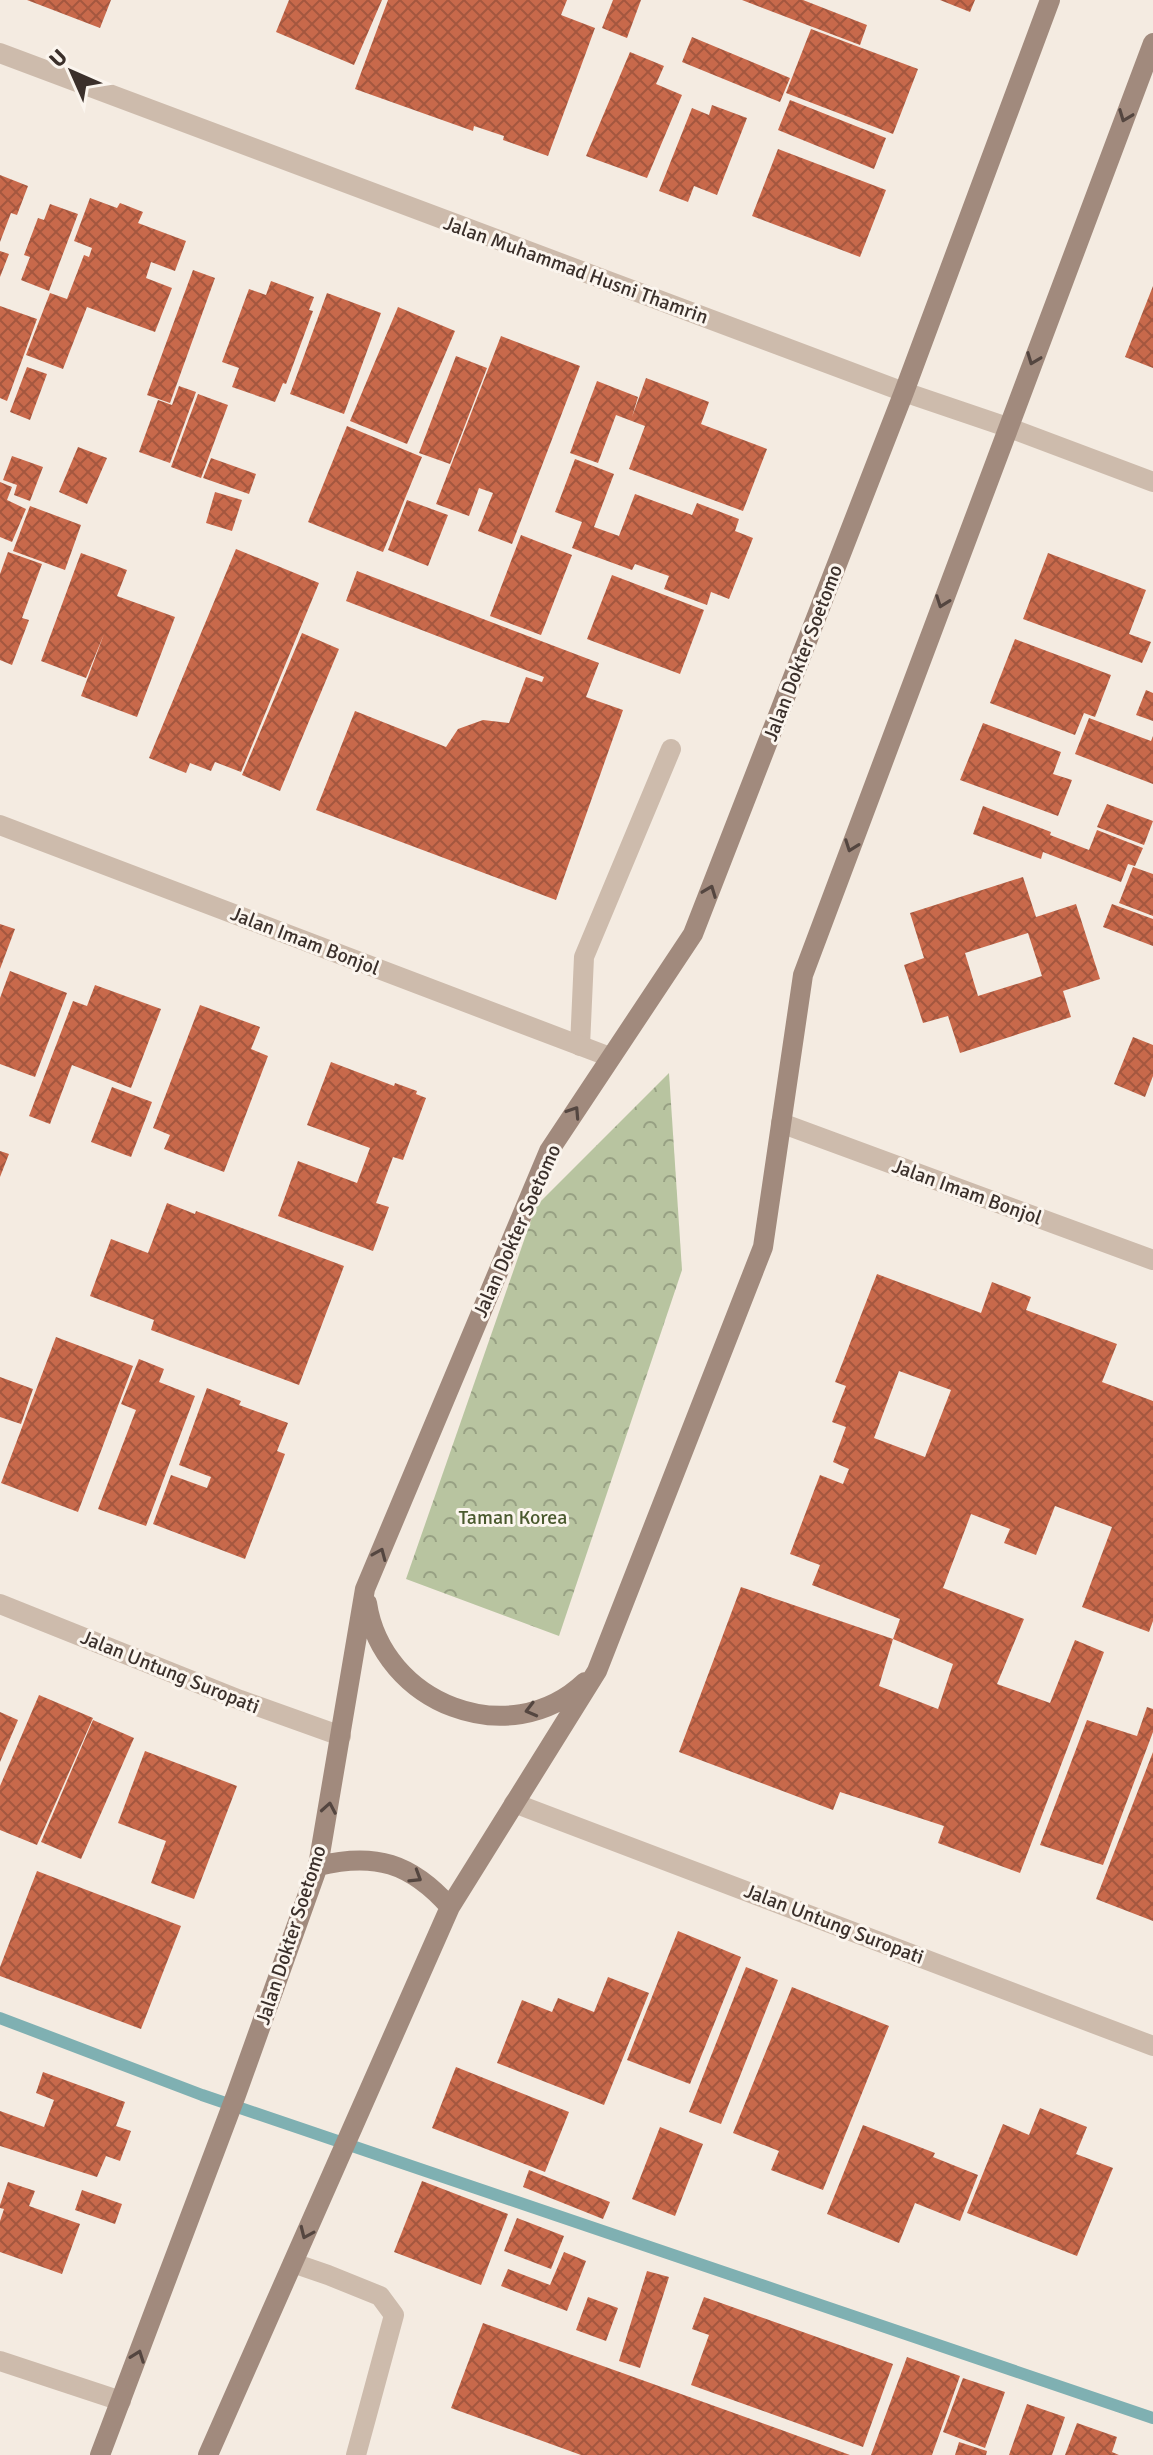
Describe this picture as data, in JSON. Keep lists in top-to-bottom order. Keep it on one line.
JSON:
{"streets":{"main road":["Jalan Dokter Soetomo"],"street":["Jalan Muhammad Husni Thamrin","Jalan Imam Bonjol","Jalan Untung Suropati"]},"crossings":[["Jalan Muhammad Husni Thamrin","Jalan Dokter Soetomo"],["Jalan Dokter Soetomo","Jalan Imam Bonjol"],["Jalan Dokter Soetomo","Jalan Untung Suropati"]],"parks":["Taman Korea"],"north":"top left"}
